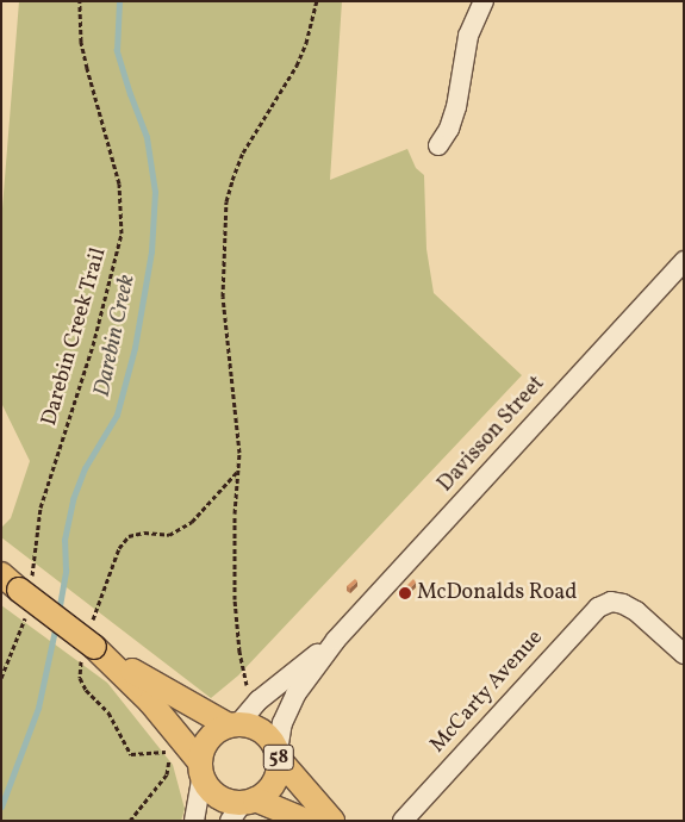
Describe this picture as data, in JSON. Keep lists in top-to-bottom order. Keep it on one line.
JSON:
{"streets":{"main road":["58"],"street":["Davisson Street","McCarty Avenue"],"path":["Darebin Creek Trail"]},"crossings":[["Darebin Creek Trail","58"],["Davisson Street","58"]],"water":["Darebin Creek"],"places":["McDonalds Road"]}
